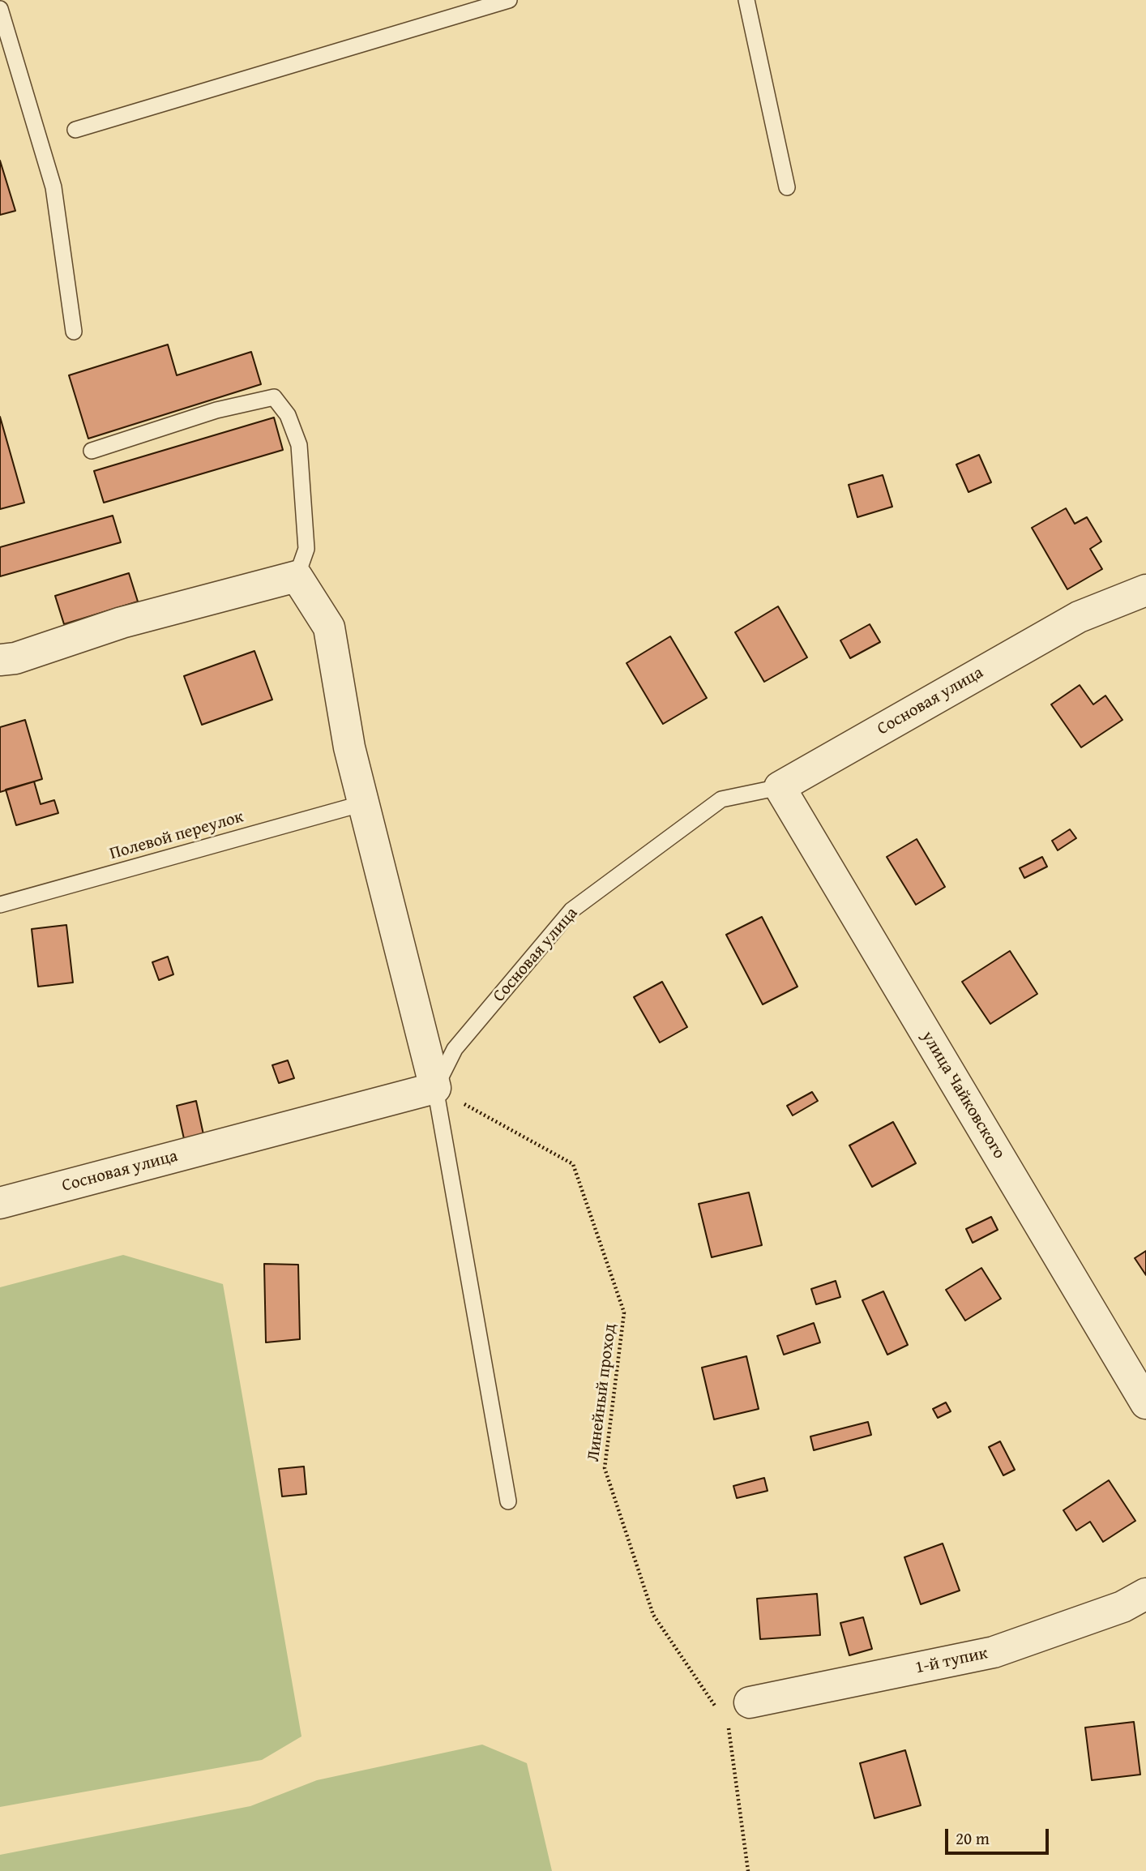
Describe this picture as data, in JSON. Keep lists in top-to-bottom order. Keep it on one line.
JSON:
{"streets":{"street":["Сосновая улица","улица Чайковского","1-й тупик"],"lane":["Полевой переулок"],"path":["Линейный проход"]},"crossings":[["Сосновая улица","улица Чайковского"],["Сосновая улица","Линейный проход"]],"scale_bar":"20 m"}
